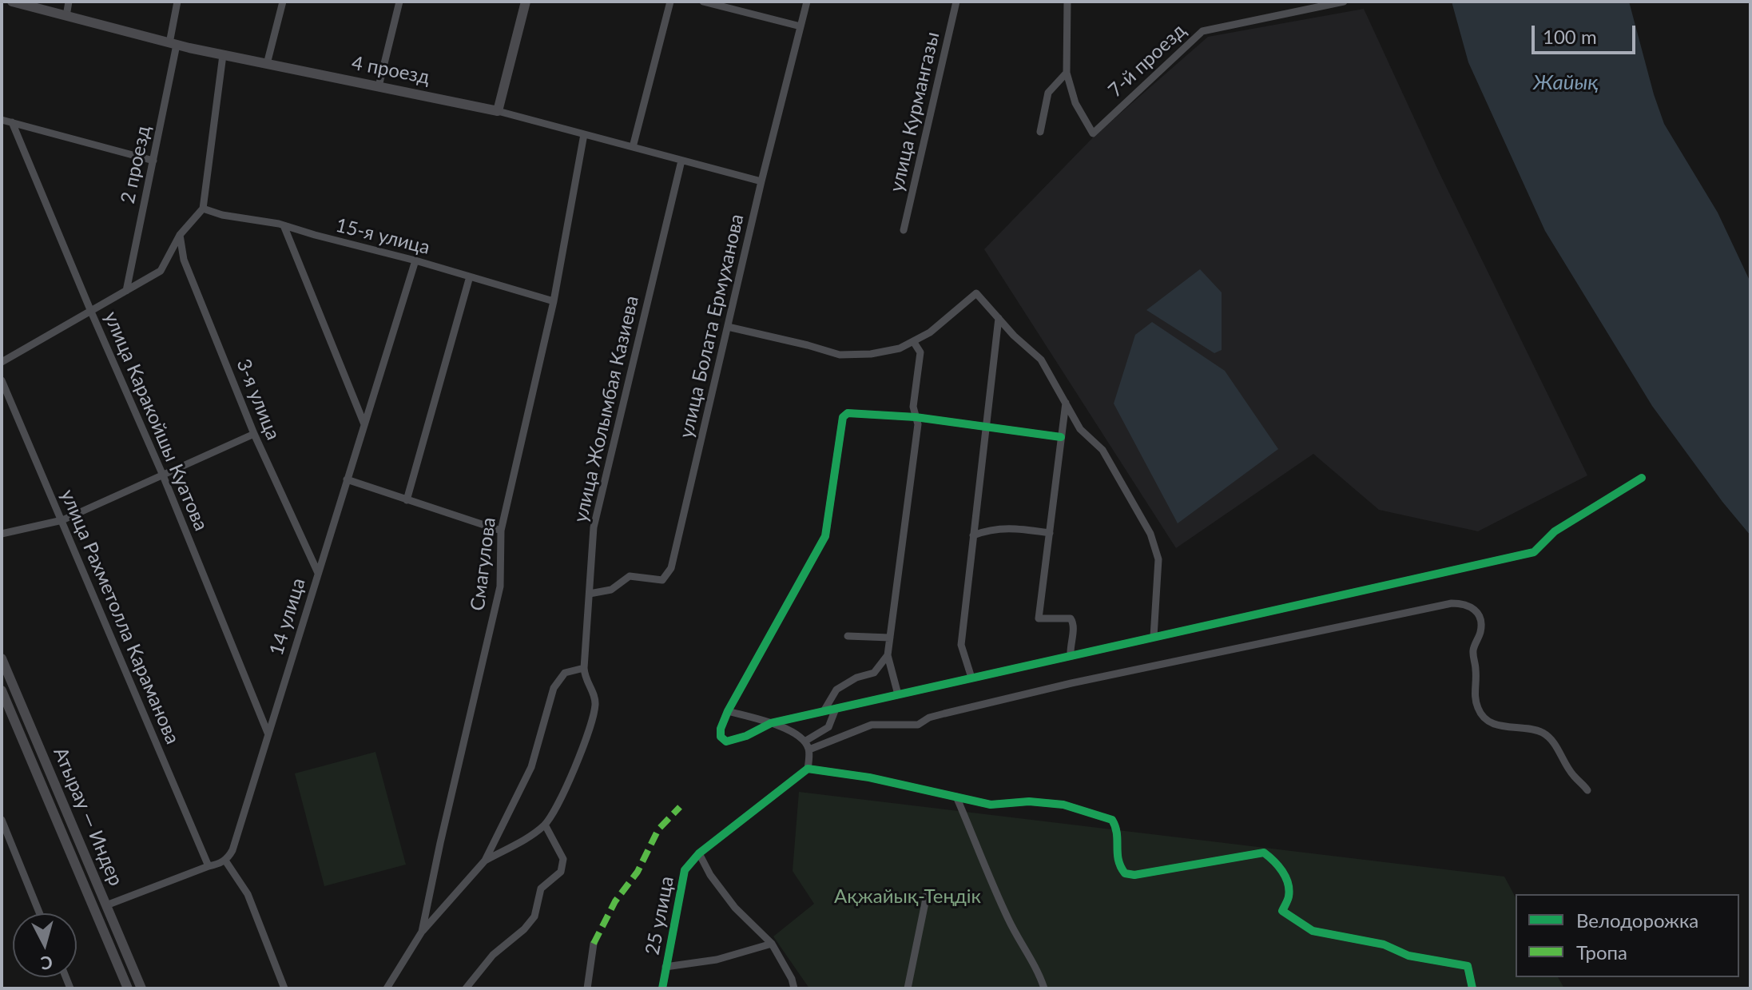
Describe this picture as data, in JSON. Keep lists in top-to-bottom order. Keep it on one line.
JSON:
{"streets":{"main road":["4 проезд","Атырау — Индер"],"street":["7-й проезд","улица Курмангазы","2 проезд","15-я улица","улица Болата Ермуханова","3-я улица","улица Жолымбая Казиева","улица Каракойшы Куатова","Смагулова","улица Рахметолла Караманова","14 улица","25 улица"]},"crossings":[["4 проезд","2 проезд"],["4 проезд","улица Болата Ермуханова"],["4 проезд","улица Жолымбая Казиева"],["4 проезд","Смагулова"],["15-я улица","Смагулова"],["15-я улица","14 улица"],["улица Болата Ермуханова","улица Жолымбая Казиева"],["3-я улица","14 улица"],["улица Жолымбая Казиева","Смагулова"],["улица Каракойшы Куатова","14 улица"]],"water":["Жайық"],"parks":["Ақжайық-Теңдік"],"legend":["Велодорожка","Тропа"],"scale_bar":"100 m","north":"bottom"}
